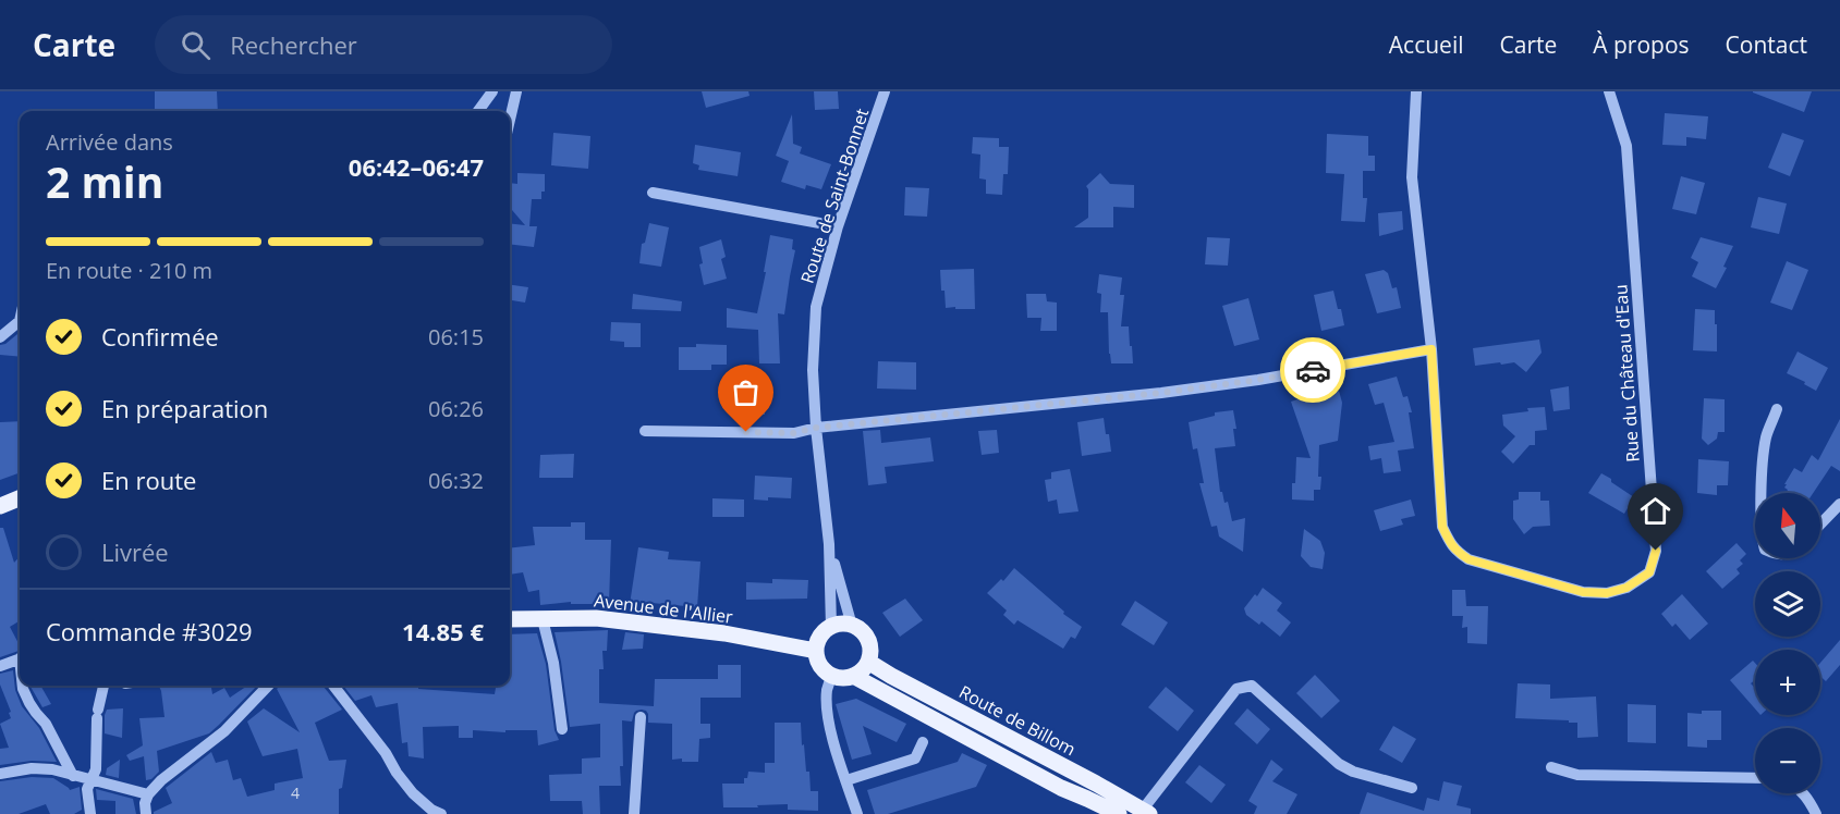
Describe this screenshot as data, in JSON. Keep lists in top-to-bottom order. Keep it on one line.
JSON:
{"streets":{"main road":["Avenue de l'Allier","Route de Billom"],"street":["Route de Saint-Bonnet","Rue du Château d'Eau"]},"crossings":[["Route de Saint-Bonnet","Avenue de l'Allier"],["Route de Saint-Bonnet","Route de Billom"],["Avenue de l'Allier","Route de Billom"]],"house_numbers":["4"],"north":"top","page":{"header":"Carte","search":"Rechercher","nav":["Accueil","Carte","À propos","Contact"],"heading":["2 min","Arrivée dans","06:42–06:47"],"panel":["Commande #3029","14.85 €"],"bar":"En route · 210 m","list":[["Confirmée","06:15"],["En préparation","06:26"],["En route","06:32"],"Livrée"],"map_buttons":["+","−"]}}
